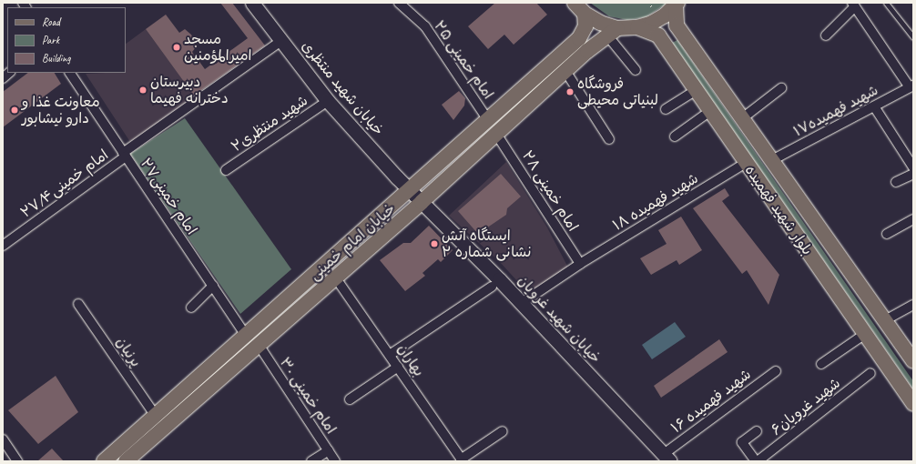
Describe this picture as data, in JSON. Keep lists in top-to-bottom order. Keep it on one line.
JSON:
{"streets":{"main road":["بلوار شهید فهمیده","خیابان امام خمینی"],"street":["امام خمینی ۲۵","خیابان شهید منتظری","شهید فهمیده۱۷","شهید منتظری۲","امام خمینی۲۷/۴","امام خمینی ۲۸","امام خمینی۲۷","شهید فهمیده ۱۸","خیابان شهید غرویان","پرنیان","بهاران","امام خمینی ۳۰","شهید فهمیده ۱۶","شهید غرویان۶"]},"crossings":[["امام خمینی ۲۵","خیابان امام خمینی"],["خیابان شهید منتظری","شهید منتظری۲"],["خیابان شهید منتظری","امام خمینی۲۷/۴"],["خیابان شهید منتظری","خیابان امام خمینی"],["خیابان شهید منتظری","خیابان شهید غرویان"],["شهید فهمیده۱۷","بلوار شهید فهمیده"],["امام خمینی۲۷/۴","امام خمینی۲۷"],["امام خمینی ۲۸","شهید فهمیده ۱۸"],["امام خمینی ۲۸","خیابان امام خمینی"],["امام خمینی۲۷","خیابان امام خمینی"],["شهید فهمیده ۱۸","بلوار شهید فهمیده"],["شهید فهمیده ۱۸","خیابان شهید غرویان"],["خیابان امام خمینی","خیابان شهید غرویان"],["خیابان امام خمینی","پرنیان"],["خیابان امام خمینی","بهاران"],["خیابان امام خمینی","امام خمینی ۳۰"],["خیابان شهید غرویان","شهید فهمیده ۱۶"]],"places":["مسجد امیرالمؤمنین","دبیرستان دخترانه فهیما","فروشگاه لبنیاتی محیطی","معاونت غذا و دارو نیشابور","ایستگاه آتش نشانی شماره ۲"],"legend":["Road","Park","Building"]}
